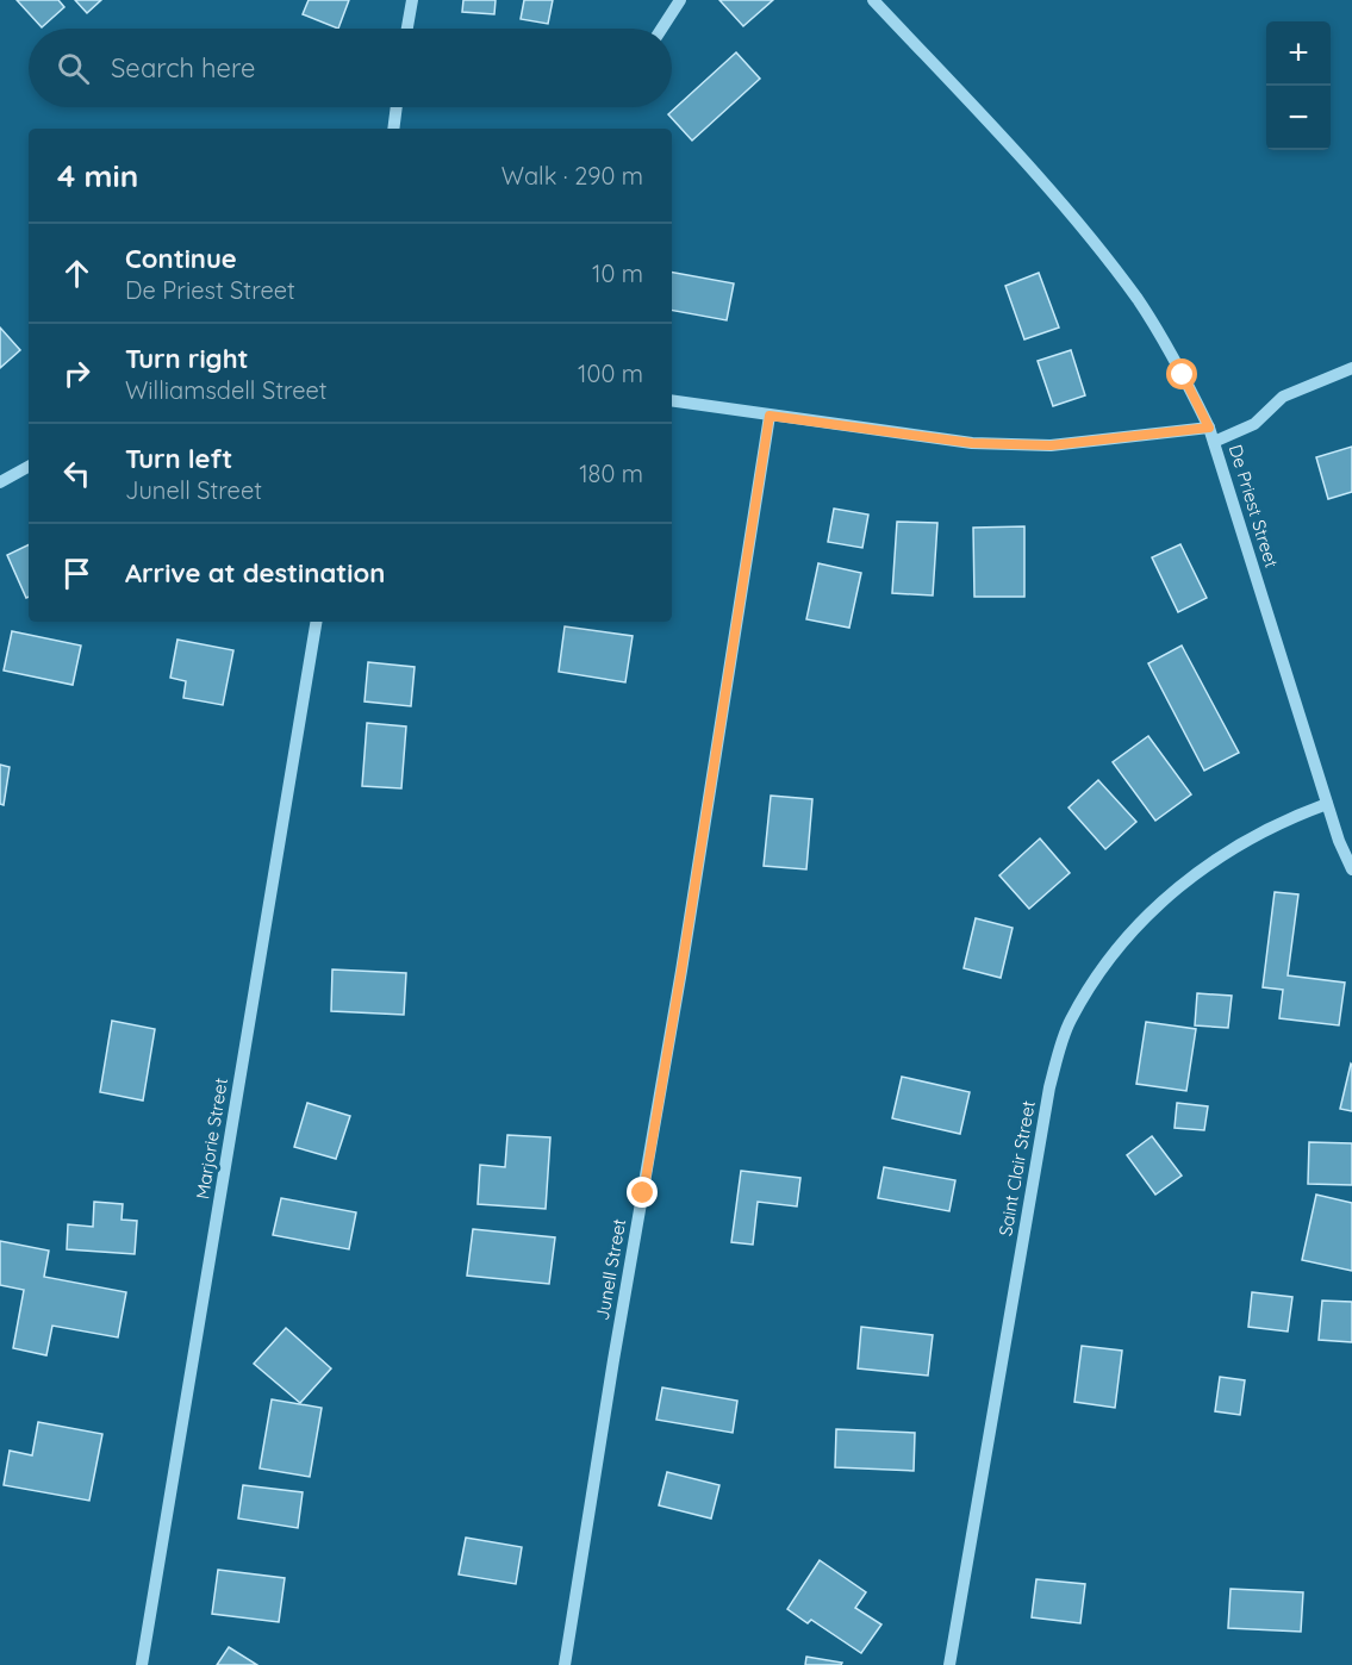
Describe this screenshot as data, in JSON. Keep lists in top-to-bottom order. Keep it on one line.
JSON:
{"streets":{"street":["De Priest Street","Marjorie Street","Saint Clair Street","Junell Street"]},"crossings":[["De Priest Street","Saint Clair Street"]],"page":{"map_buttons":["+","−"],"search":"Search here","heading":["4 min","Walk · 290 m"],"list":[["Continue","De Priest Street","10 m"],["Turn right","Williamsdell Street","100 m"],["Turn left","Junell Street","180 m"],"Arrive at destination"]}}
